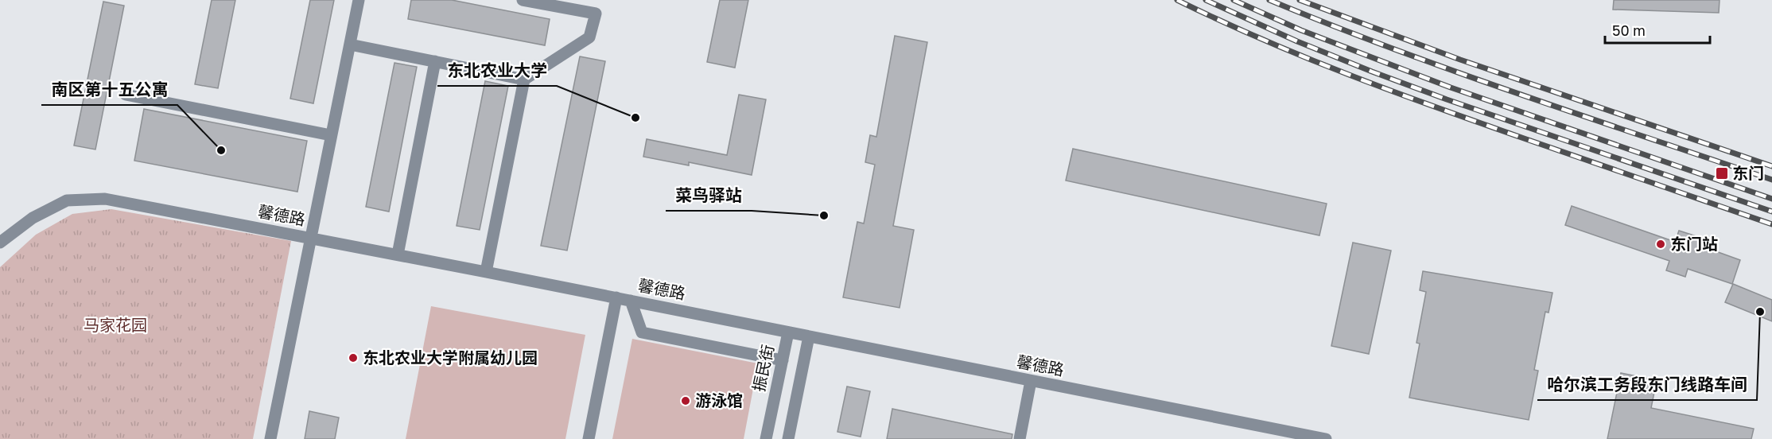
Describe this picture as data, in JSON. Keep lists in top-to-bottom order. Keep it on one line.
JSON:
{"streets":{"street":["馨德路","振民街"]},"crossings":[["馨德路","振民街"]],"parks":["马家花园"],"places":{"other":["东北农业大学","南区第十五公寓","菜鸟驿站","东门站","哈尔滨工务段东门线路车间","东北农业大学附属幼儿园","游泳馆"],"transit":["东门"]},"scale_bar":"50 m"}
